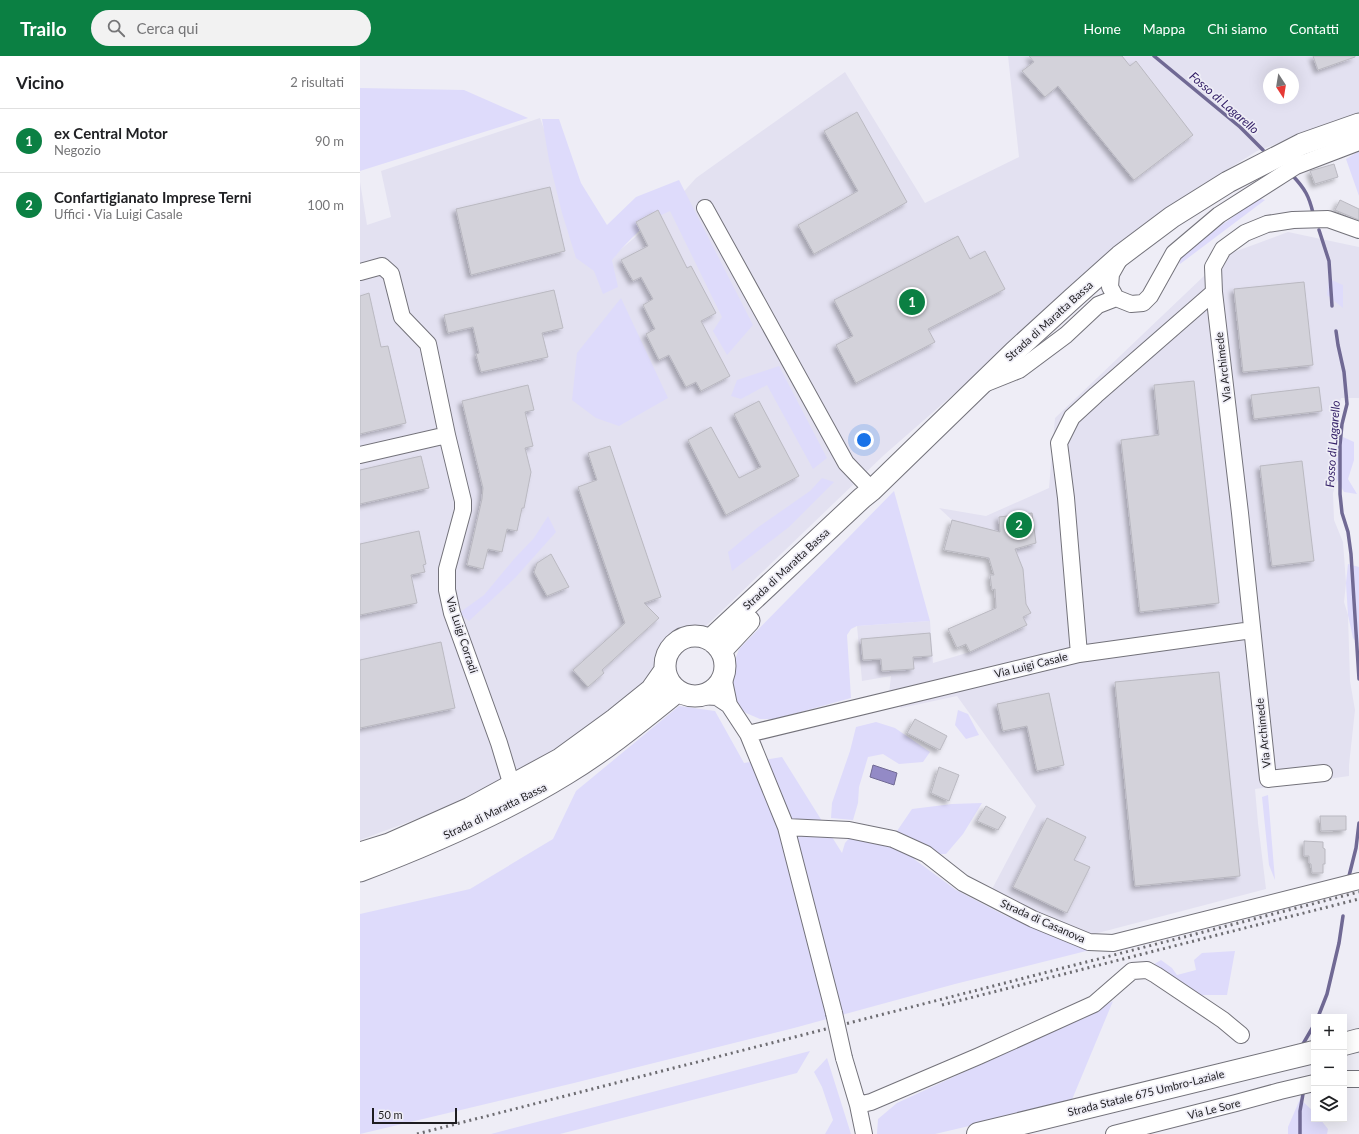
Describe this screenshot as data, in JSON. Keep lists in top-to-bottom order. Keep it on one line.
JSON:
{"streets":{"highway":["Strada Statale 675 Umbro-Laziale"],"main road":["Strada di Maratta Bassa"],"street":["Via Archimede","Via Luigi Corradi","Via Luigi Casale","Strada di Casanova","Via Le Sore"]},"crossings":[["Strada di Maratta Bassa","Via Luigi Corradi"],["Via Archimede","Via Luigi Casale"]],"water":["Fosso di Lagarello"],"scale_bar":"50 m","north":"bottom","page":{"header":"Trailo","search":"Cerca qui","nav":["Home","Mappa","Chi siamo","Contatti"],"heading":["Vicino","2 risultati"],"list":[{"mark":"1","name":"ex Central Motor","note":"Negozio","value":"90 m"},{"mark":"2","name":"Confartigianato Imprese Terni","note":"Uffici · Via Luigi Casale","value":"100 m"}],"pins":["1","2"],"map_buttons":["+","−"],"scale":"50 m"}}
